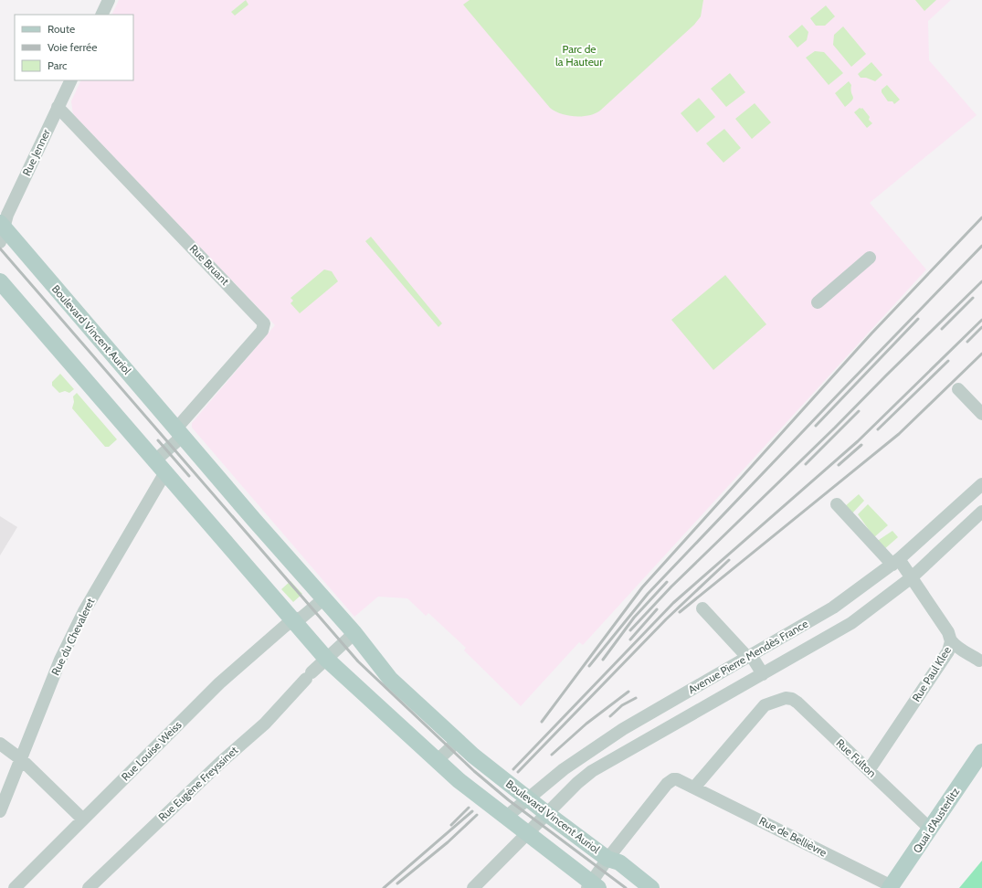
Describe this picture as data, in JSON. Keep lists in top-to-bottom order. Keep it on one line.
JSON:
{"streets":{"main road":["Boulevard Vincent Auriol","Quai d'Austerlitz"],"street":["Rue Jenner","Rue Bruant","Rue du Chevaleret","Avenue Pierre Mendès France","Rue Paul Klee","Rue Louise Weiss","Rue Fulton","Rue Eugène Freyssinet","Rue de Bellièvre"]},"crossings":[["Rue Jenner","Rue Bruant"],["Rue Jenner","Boulevard Vincent Auriol"],["Rue Bruant","Boulevard Vincent Auriol"],["Boulevard Vincent Auriol","Avenue Pierre Mendès France"],["Boulevard Vincent Auriol","Rue de Bellièvre"],["Avenue Pierre Mendès France","Rue Paul Klee"],["Rue Paul Klee","Rue Fulton"],["Rue Fulton","Quai d'Austerlitz"],["Rue Fulton","Rue de Bellièvre"],["Quai d'Austerlitz","Rue de Bellièvre"]],"parks":["Parc de la Hauteur"],"legend":["Route","Voie ferrée","Parc"]}
